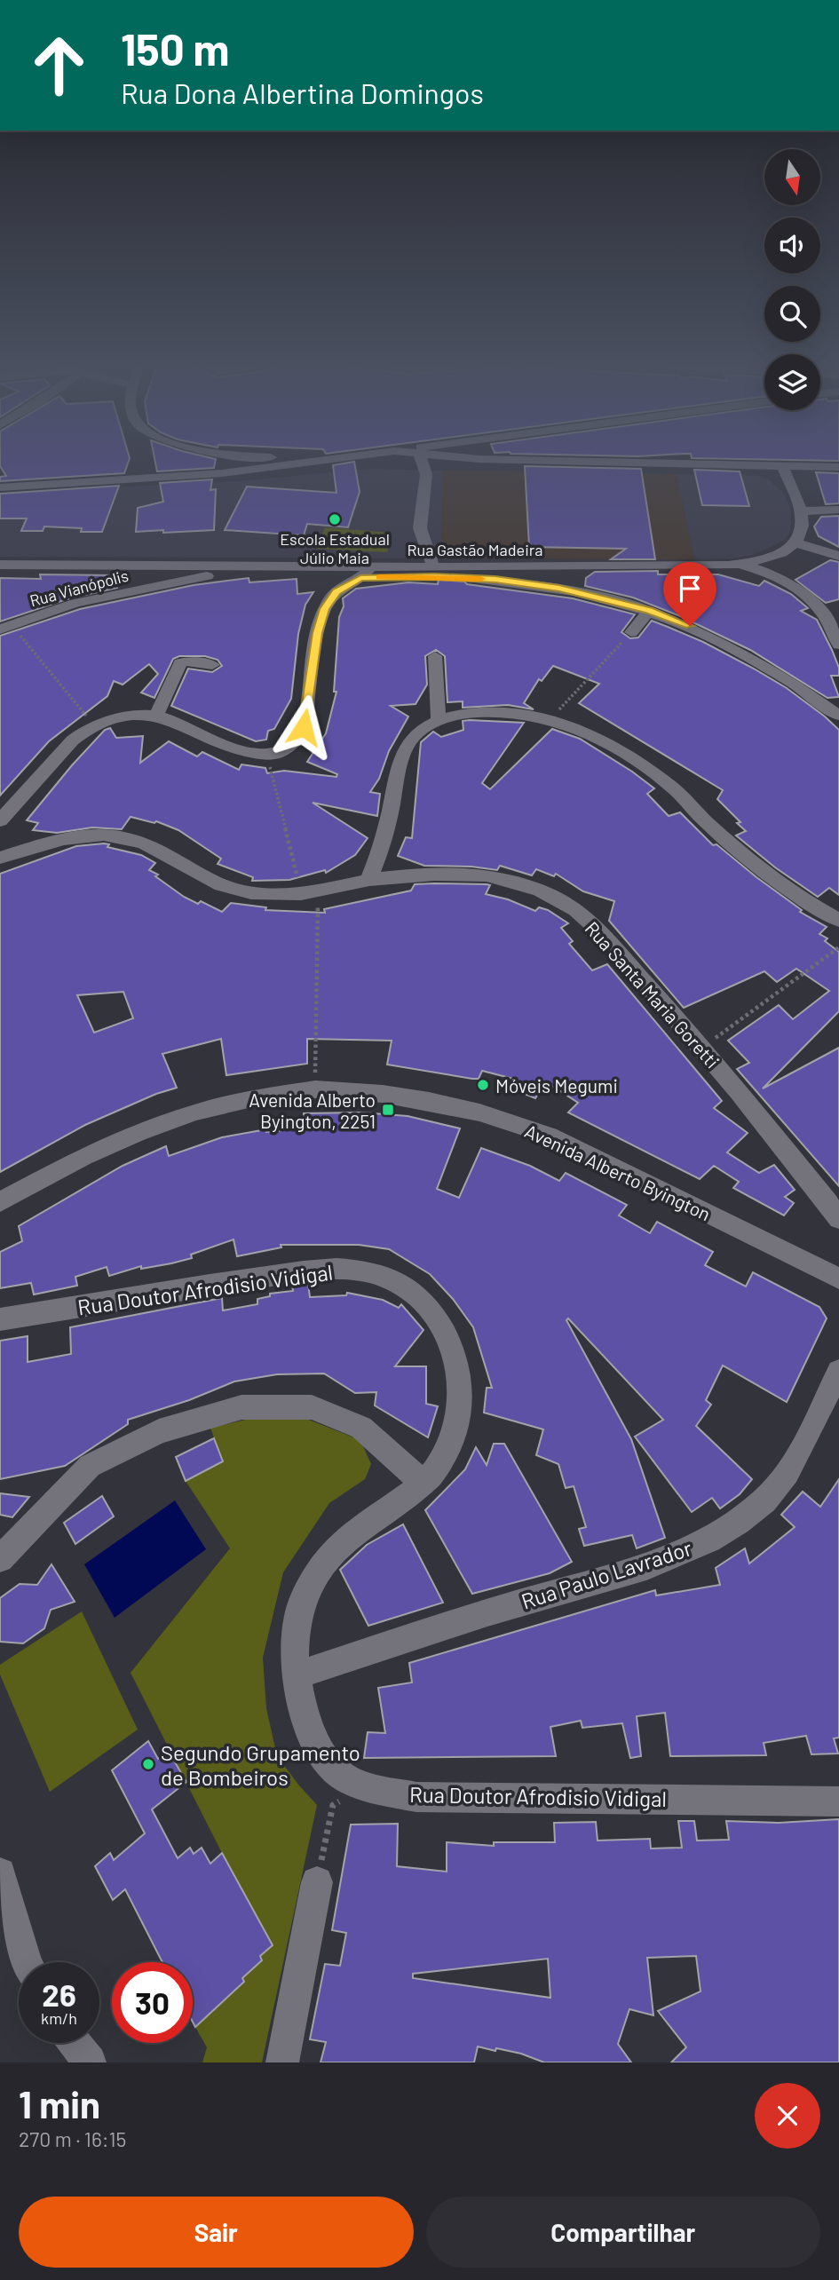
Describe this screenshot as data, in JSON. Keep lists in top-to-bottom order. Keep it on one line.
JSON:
{"streets":{"street":["Rua Gastão Madeira","Rua Vianópolis","Rua Santa Maria Goretti","Avenida Alberto Byington","Rua Doutor Afrodisio Vidigal","Rua Paulo Lavrador"]},"crossings":[["Rua Doutor Afrodisio Vidigal","Rua Paulo Lavrador"]],"places":{"other":["Escola Estadual Júlio Maia","Móveis Megumi","Segundo Grupamento de Bombeiros"],"transit":["Avenida Alberto Byington, 2251"]},"north":"bottom","page":{"turn":["150 m","Rua Dona Albertina Domingos"],"speed":"26 km/h","limit":"30","heading":["1 min","270 m · 16:15"],"buttons":["Sair","Compartilhar"]}}
